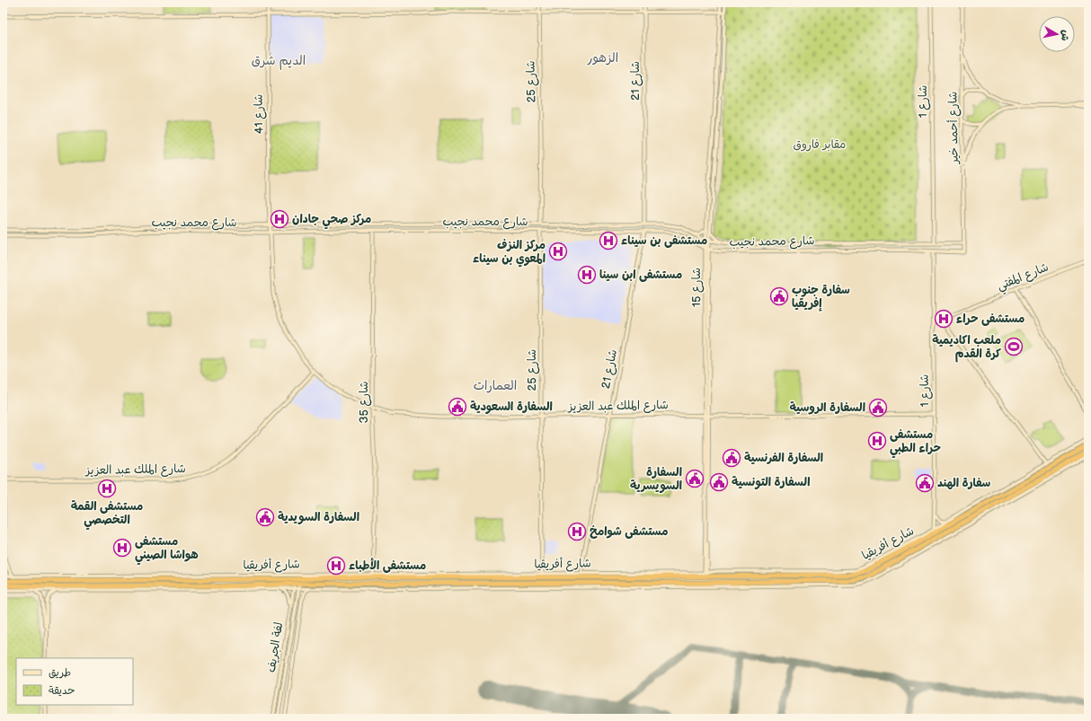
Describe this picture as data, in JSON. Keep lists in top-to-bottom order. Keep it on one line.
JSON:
{"streets":{"highway":["شارع أفريقيا"],"street":["شارع 21","شارع 25","شارع 1","شارع 41","شارع أحمد خير","شارع محمد نجيب","شارع المفتي","شارع 15","شارع 35","شارع الملك عبد العزيز","لفة الجريف"]},"crossings":[["شارع 21","شارع محمد نجيب"],["شارع 21","شارع الملك عبد العزيز"],["شارع 21","شارع أفريقيا"],["شارع 25","شارع محمد نجيب"],["شارع 25","شارع الملك عبد العزيز"],["شارع 25","شارع أفريقيا"],["شارع 1","شارع محمد نجيب"],["شارع 1","شارع المفتي"],["شارع 1","شارع الملك عبد العزيز"],["شارع 1","شارع أفريقيا"],["شارع 41","شارع محمد نجيب"],["شارع 41","شارع الملك عبد العزيز"],["شارع أحمد خير","شارع محمد نجيب"],["شارع محمد نجيب","شارع 15"],["شارع محمد نجيب","شارع 35"],["شارع محمد نجيب","شارع الملك عبد العزيز"],["شارع 15","شارع الملك عبد العزيز"],["شارع 15","شارع أفريقيا"],["شارع 35","شارع الملك عبد العزيز"],["شارع 35","شارع أفريقيا"],["شارع أفريقيا","لفة الجريف"]],"districts":["الزهور","الديم شرق","العمارات"],"parks":["مقابر فاروق"],"places":{"hospital":["مركز صحي جادان","مستشفى بن سيناء","مركز النزف المعوي بن سيناء","مستشفى ابن سينا","مستشفى حراء","مستشفى حراء الطبي","مستشفى القمة التخصصي","مستشفى شوامخ","مستشفى هواشا الصيني","مستشفی الأطباء"],"public building":["سفارة جنوب إفريقيا","السفارة السعودية","السفارة الروسية","السفارة الفرنسية","السفارة السويسرية","السفارة التونسية","سفارة الهند","السفارة السويدية"],"sports":["ملعب اكاديمية كرة القدم"]},"legend":["طريق","حديقة"],"north":"right"}
